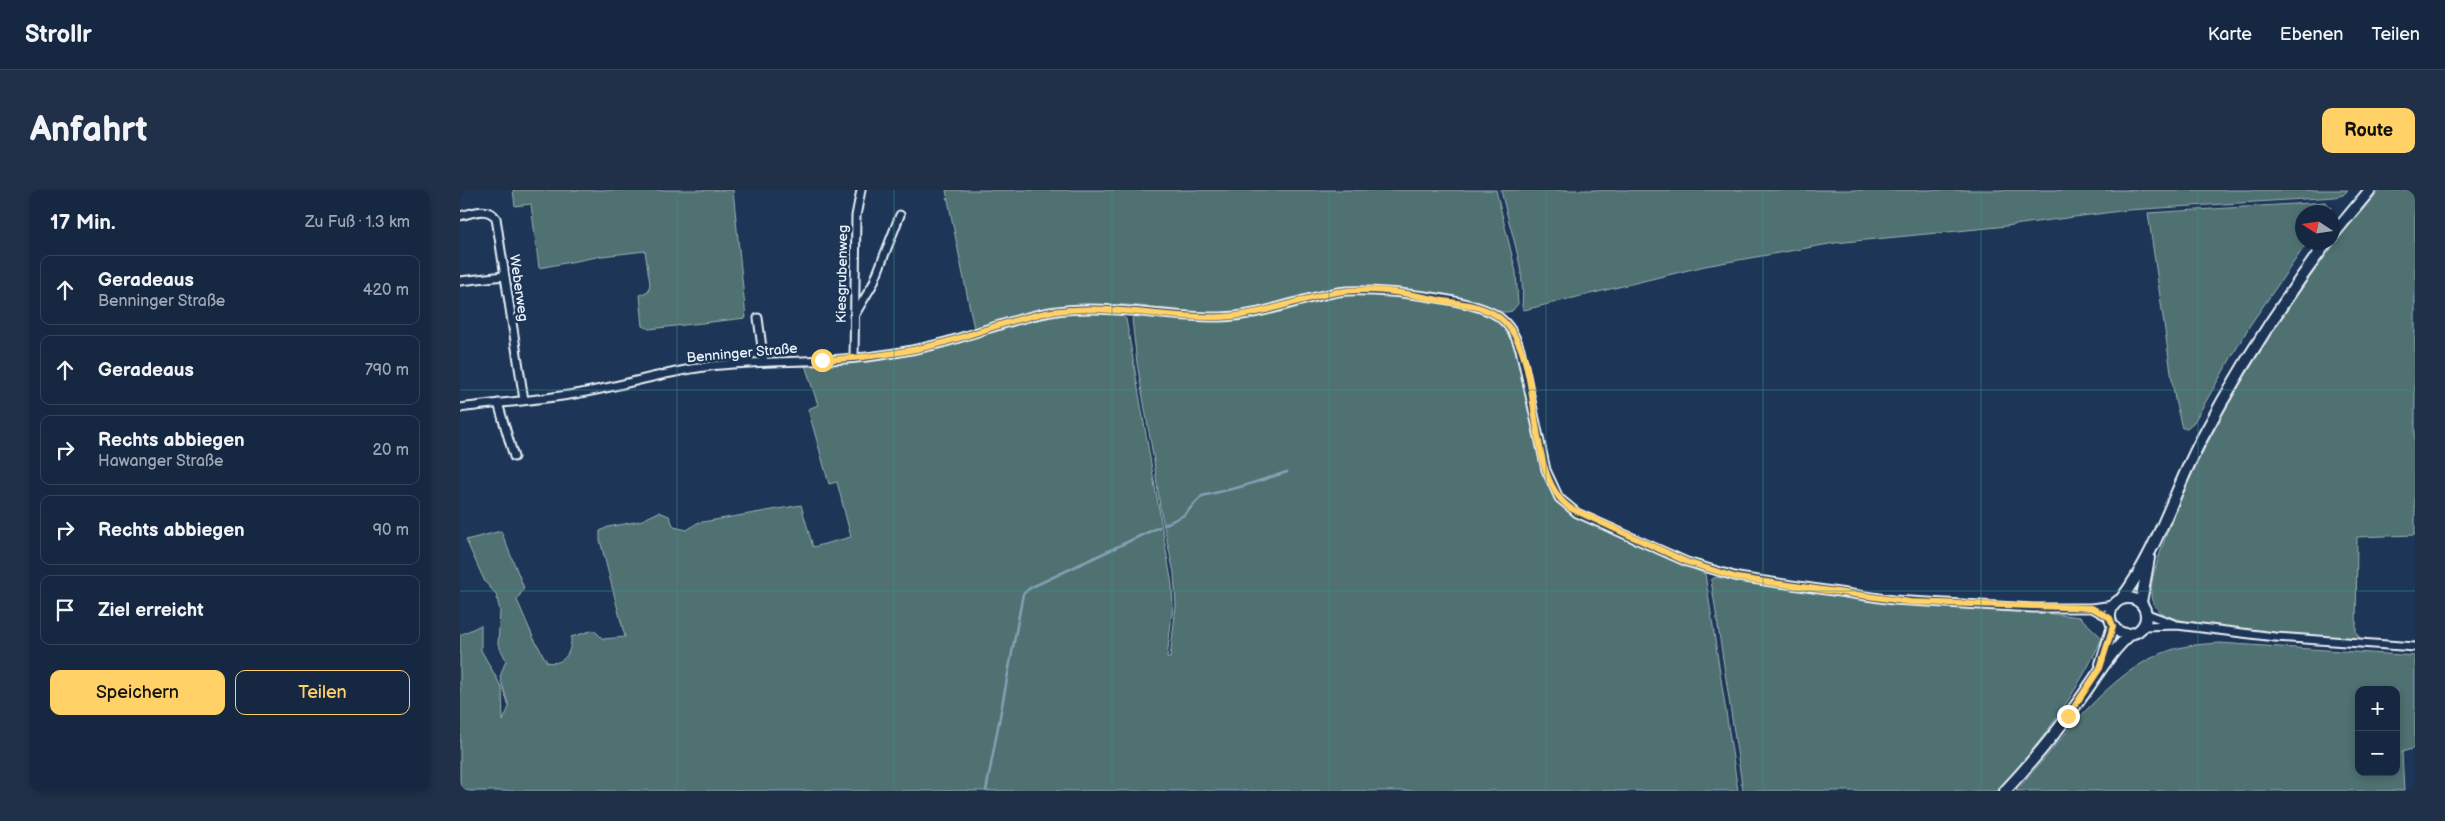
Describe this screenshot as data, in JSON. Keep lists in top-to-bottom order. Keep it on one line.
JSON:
{"streets":{"street":["Kiesgrubenweg","Weberweg","Benninger Straße"]},"crossings":[["Kiesgrubenweg","Benninger Straße"],["Weberweg","Benninger Straße"]],"north":"left","page":{"header":"Strollr","nav":["Karte","Ebenen","Teilen"],"buttons":["Route",["Speichern","Teilen"]],"title":"Anfahrt","heading":["17 Min.","Zu Fuß · 1.3 km"],"list":[["Geradeaus","Benninger Straße","420 m"],["Geradeaus","790 m"],["Rechts abbiegen","Hawanger Straße","20 m"],["Rechts abbiegen","90 m"],"Ziel erreicht"],"map_buttons":["+","−"]}}
